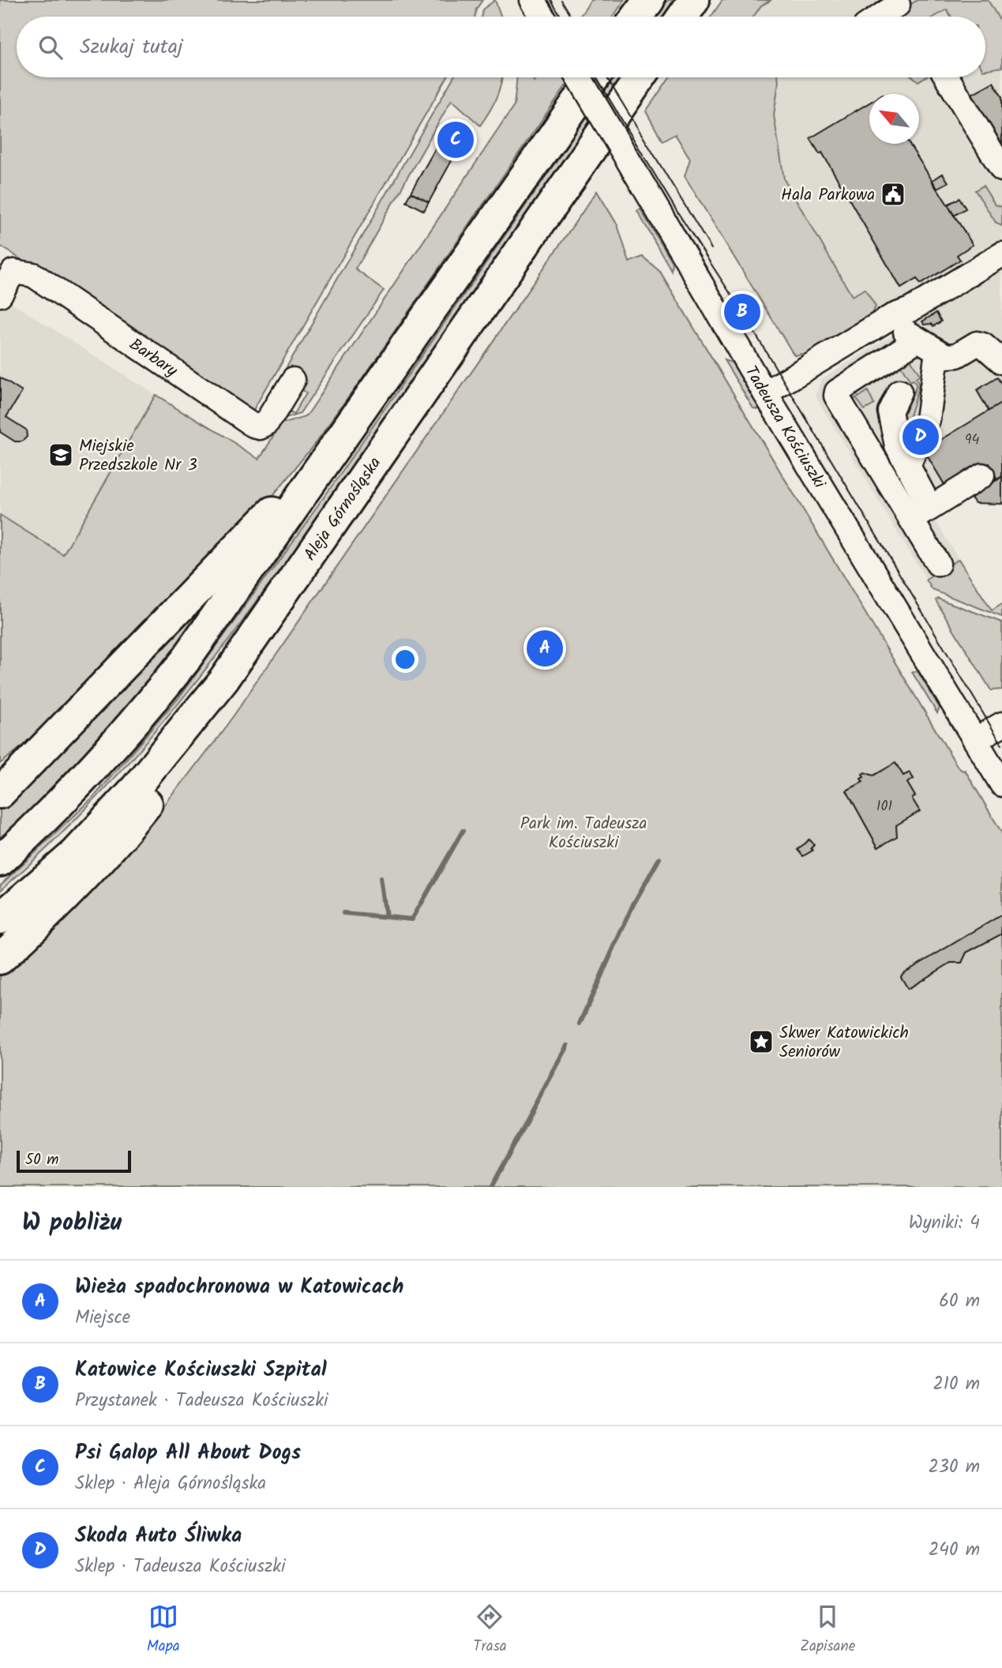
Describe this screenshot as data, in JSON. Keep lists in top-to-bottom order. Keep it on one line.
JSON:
{"streets":{"highway":["Aleja Górnośląska"],"street":["Barbary","Tadeusza Kościuszki"]},"parks":["Park im. Tadeusza Kościuszki"],"places":{"public building":["Hala Parkowa"],"school or university":["Miejskie Przedszkole Nr 3"],"place":["Skwer Katowickich Seniorów"]},"house_numbers":["94","101"],"scale_bar":"50 m","north":"top left","page":{"search":"Szukaj tutaj","pins":["C","B","D","A"],"scale":"50 m","heading":["W pobliżu","Wyniki: 4"],"list":[{"mark":"A","name":"Wieża spadochronowa w Katowicach","note":"Miejsce","value":"60 m"},{"mark":"B","name":"Katowice Kościuszki Szpital","note":"Przystanek · Tadeusza Kościuszki","value":"210 m"},{"mark":"C","name":"Psi Galop All About Dogs","note":"Sklep · Aleja Górnośląska","value":"230 m"},{"mark":"D","name":"Skoda Auto Śliwka","note":"Sklep · Tadeusza Kościuszki","value":"240 m"}],"nav":["Mapa","Trasa","Zapisane"]}}
